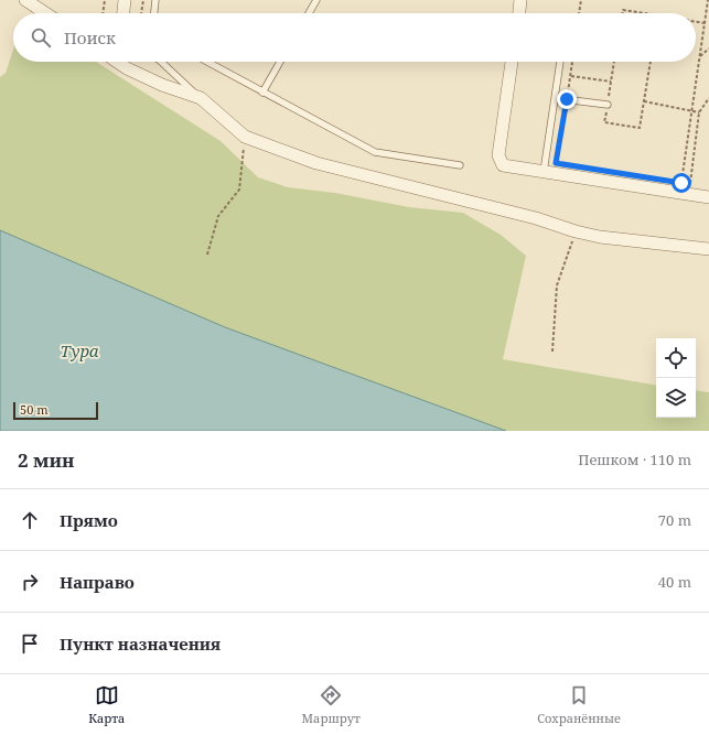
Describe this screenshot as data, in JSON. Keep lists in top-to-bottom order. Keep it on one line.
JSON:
{"water":["Тура"],"scale_bar":"50 m","page":{"search":"Поиск","scale":"50 m","heading":["2 мин","Пешком · 110 m"],"list":[["Прямо","70 m"],["Направо","40 m"],"Пункт назначения"],"nav":["Карта","Маршрут","Сохранённые"]}}
